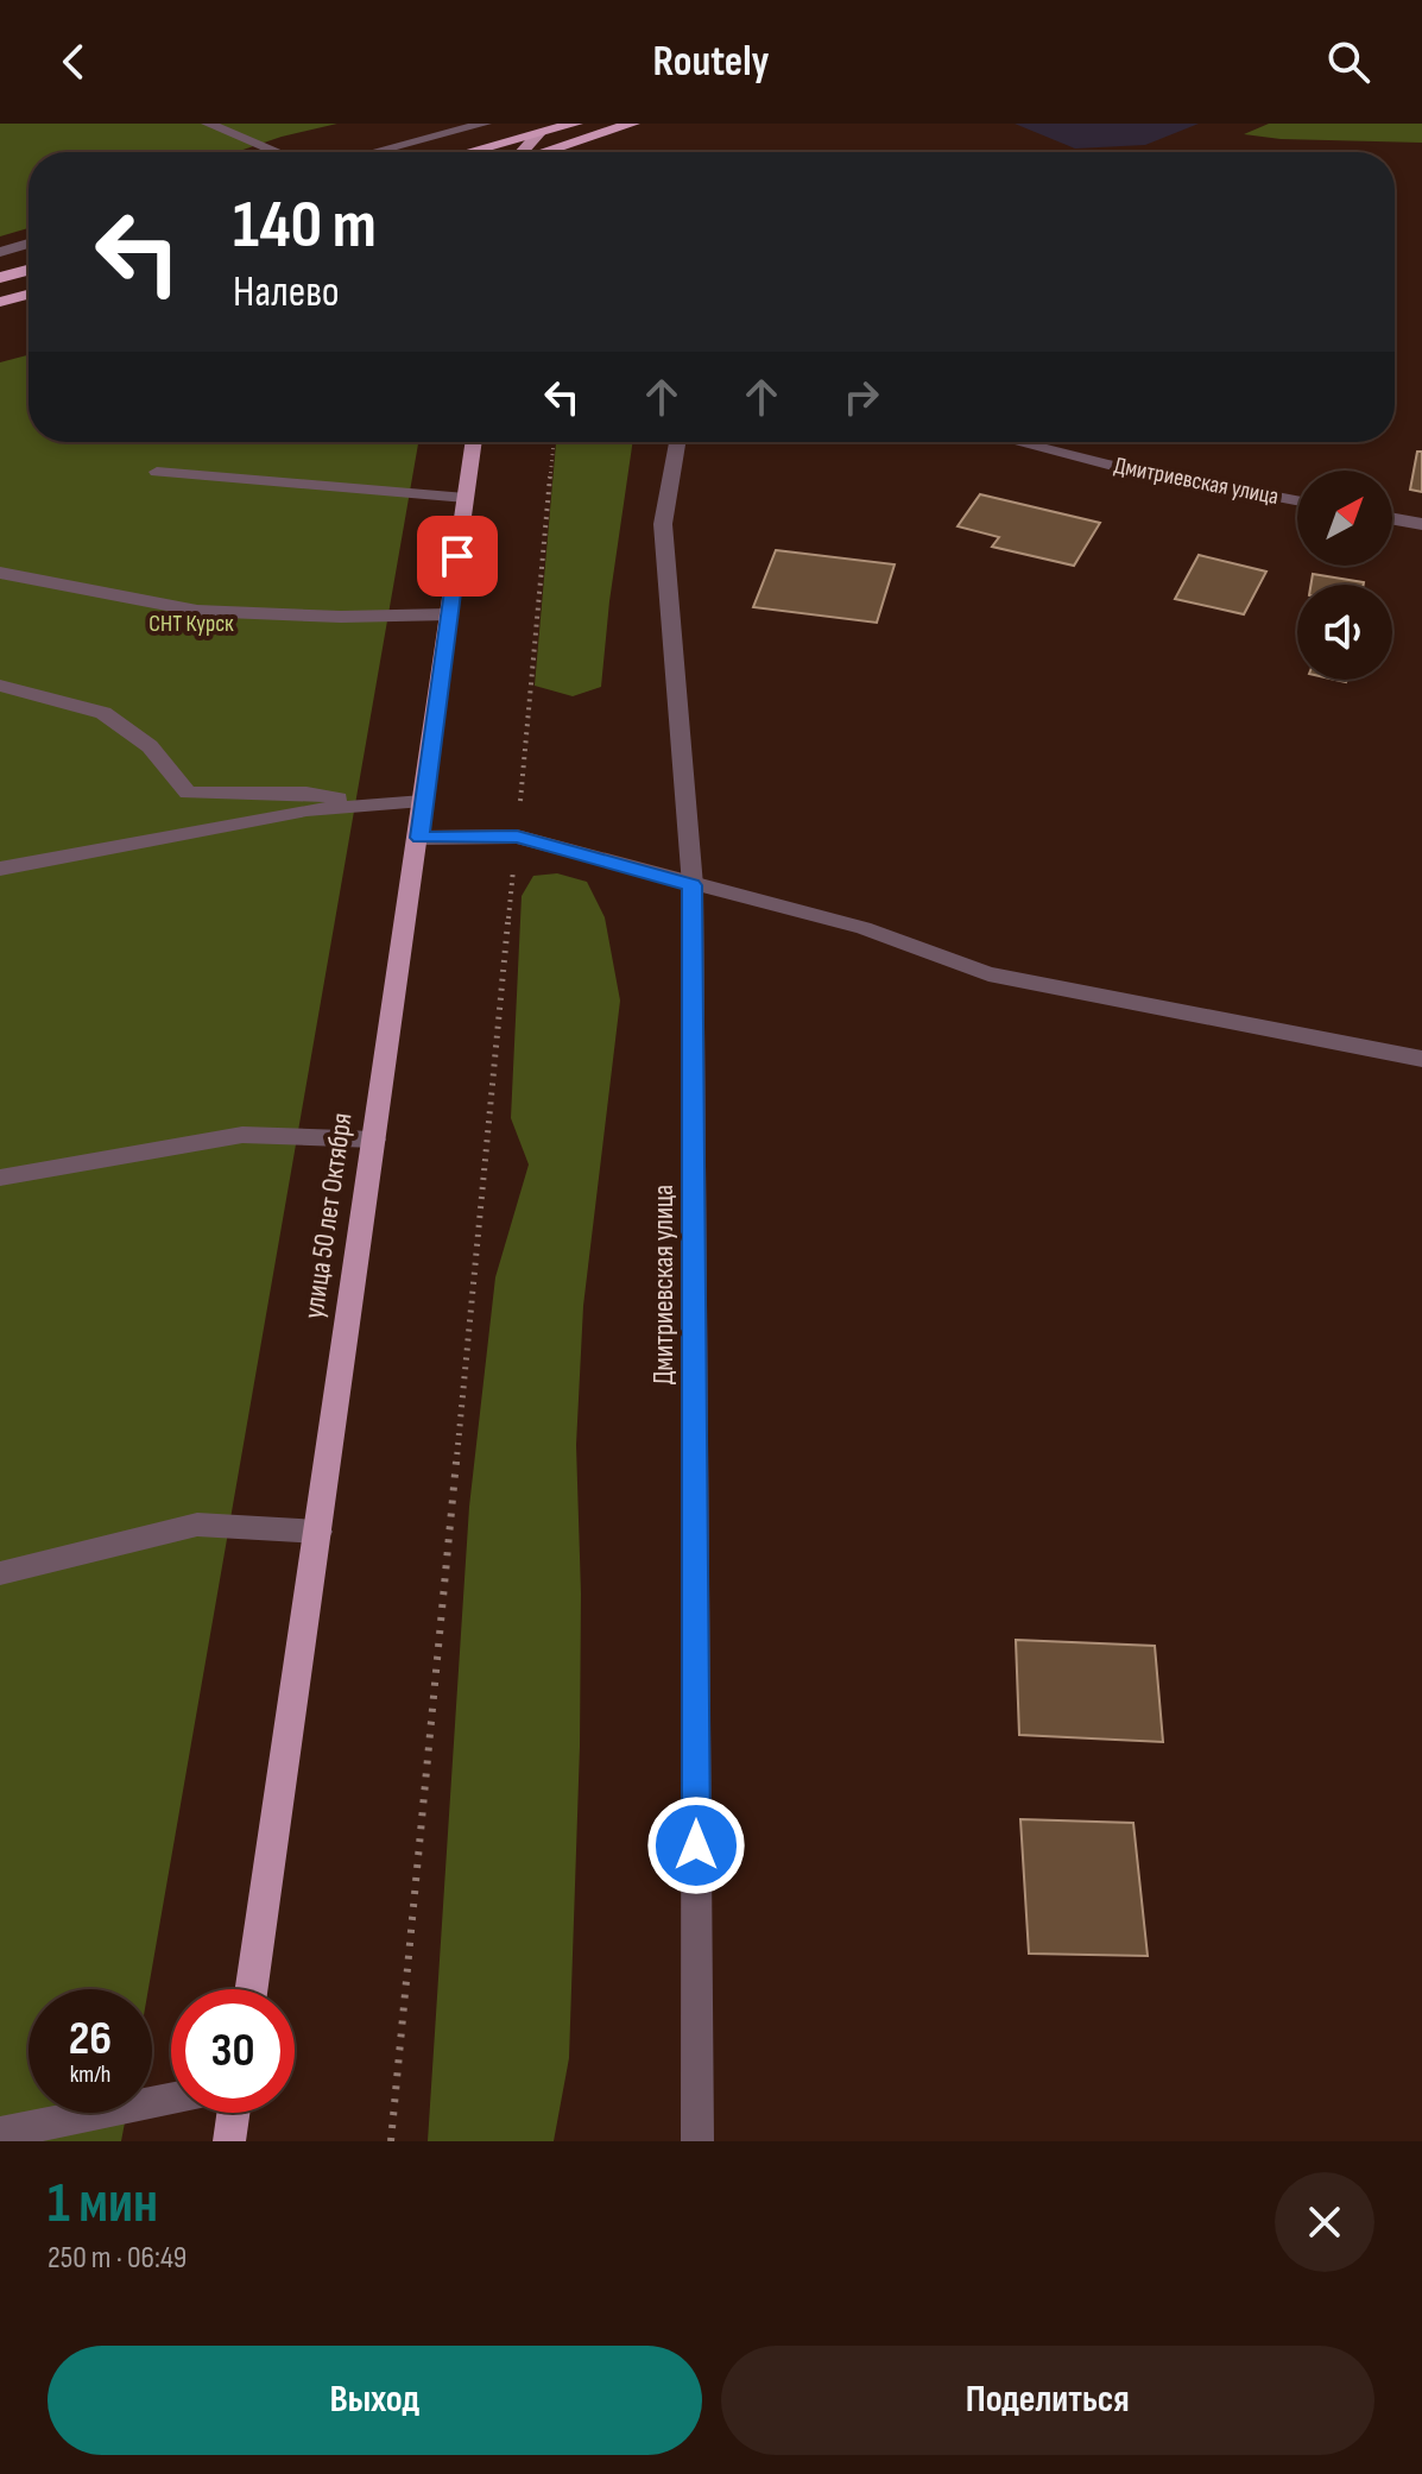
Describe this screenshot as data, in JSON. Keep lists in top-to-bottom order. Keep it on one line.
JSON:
{"streets":{"main road":["улица 50 лет Октября"],"street":["Дмитриевская улица"]},"parks":["СНТ Курск"],"north":"top right","page":{"header":"Routely","turn":["140 m","Налево"],"speed":"26 km/h","limit":"30","heading":["1 мин","250 m · 06:49"],"buttons":["Выход","Поделиться"]}}
